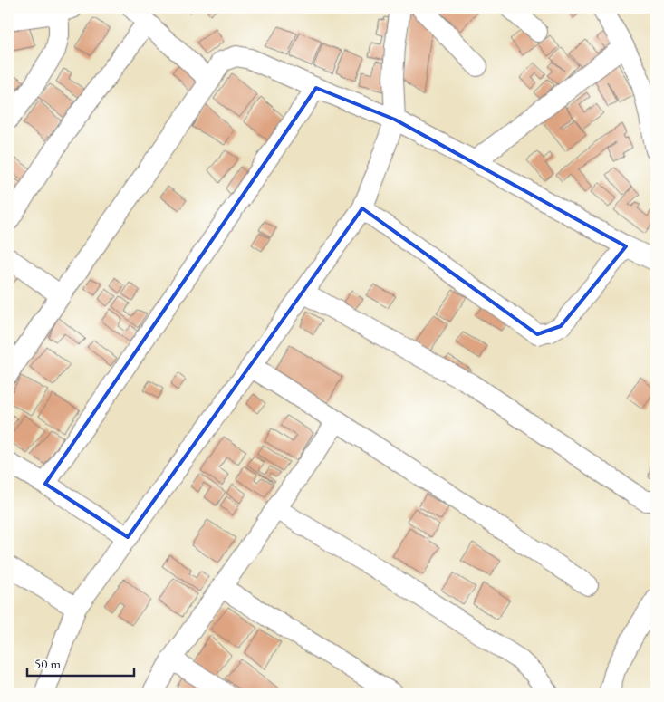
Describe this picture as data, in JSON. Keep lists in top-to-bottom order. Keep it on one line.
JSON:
{"scale_bar":"50 m"}
